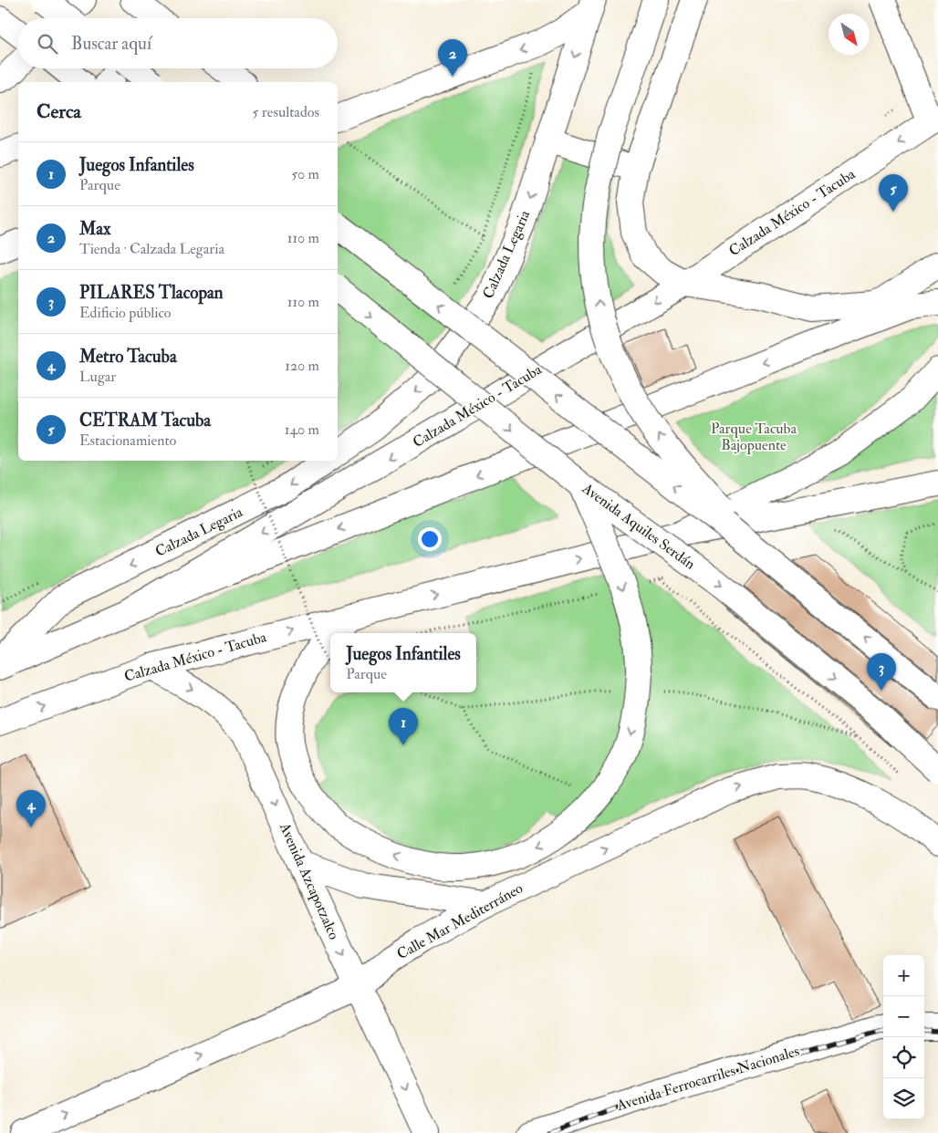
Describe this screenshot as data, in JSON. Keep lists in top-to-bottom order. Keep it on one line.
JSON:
{"streets":{"main road":["Calzada México - Tacuba","Calzada Legaria","Avenida Aquiles Serdán","Avenida Azcapotzalco","Calle Mar Mediterráneo","Avenida Ferrocarriles Nacionales"]},"crossings":[["Calzada México - Tacuba","Avenida Azcapotzalco"],["Avenida Azcapotzalco","Calle Mar Mediterráneo"]],"one_way":["Avenida Azcapotzalco","Calle Mar Mediterráneo"],"parks":["Parque Tacuba Bajopuente"],"north":"bottom right","page":{"search":"Buscar aquí","pins":["2","5","3","1","4"],"heading":["Cerca","5 resultados"],"list":[{"mark":"1","name":"Juegos Infantiles","note":"Parque","value":"50 m"},{"mark":"2","name":"Max","note":"Tienda · Calzada Legaria","value":"110 m"},{"mark":"3","name":"PILARES Tlacopan","note":"Edificio público","value":"110 m"},{"mark":"4","name":"Metro Tacuba","note":"Lugar","value":"120 m"},{"mark":"5","name":"CETRAM Tacuba","note":"Estacionamiento","value":"140 m"}],"popup":["Juegos Infantiles","Parque"],"map_buttons":["+","−"]}}
